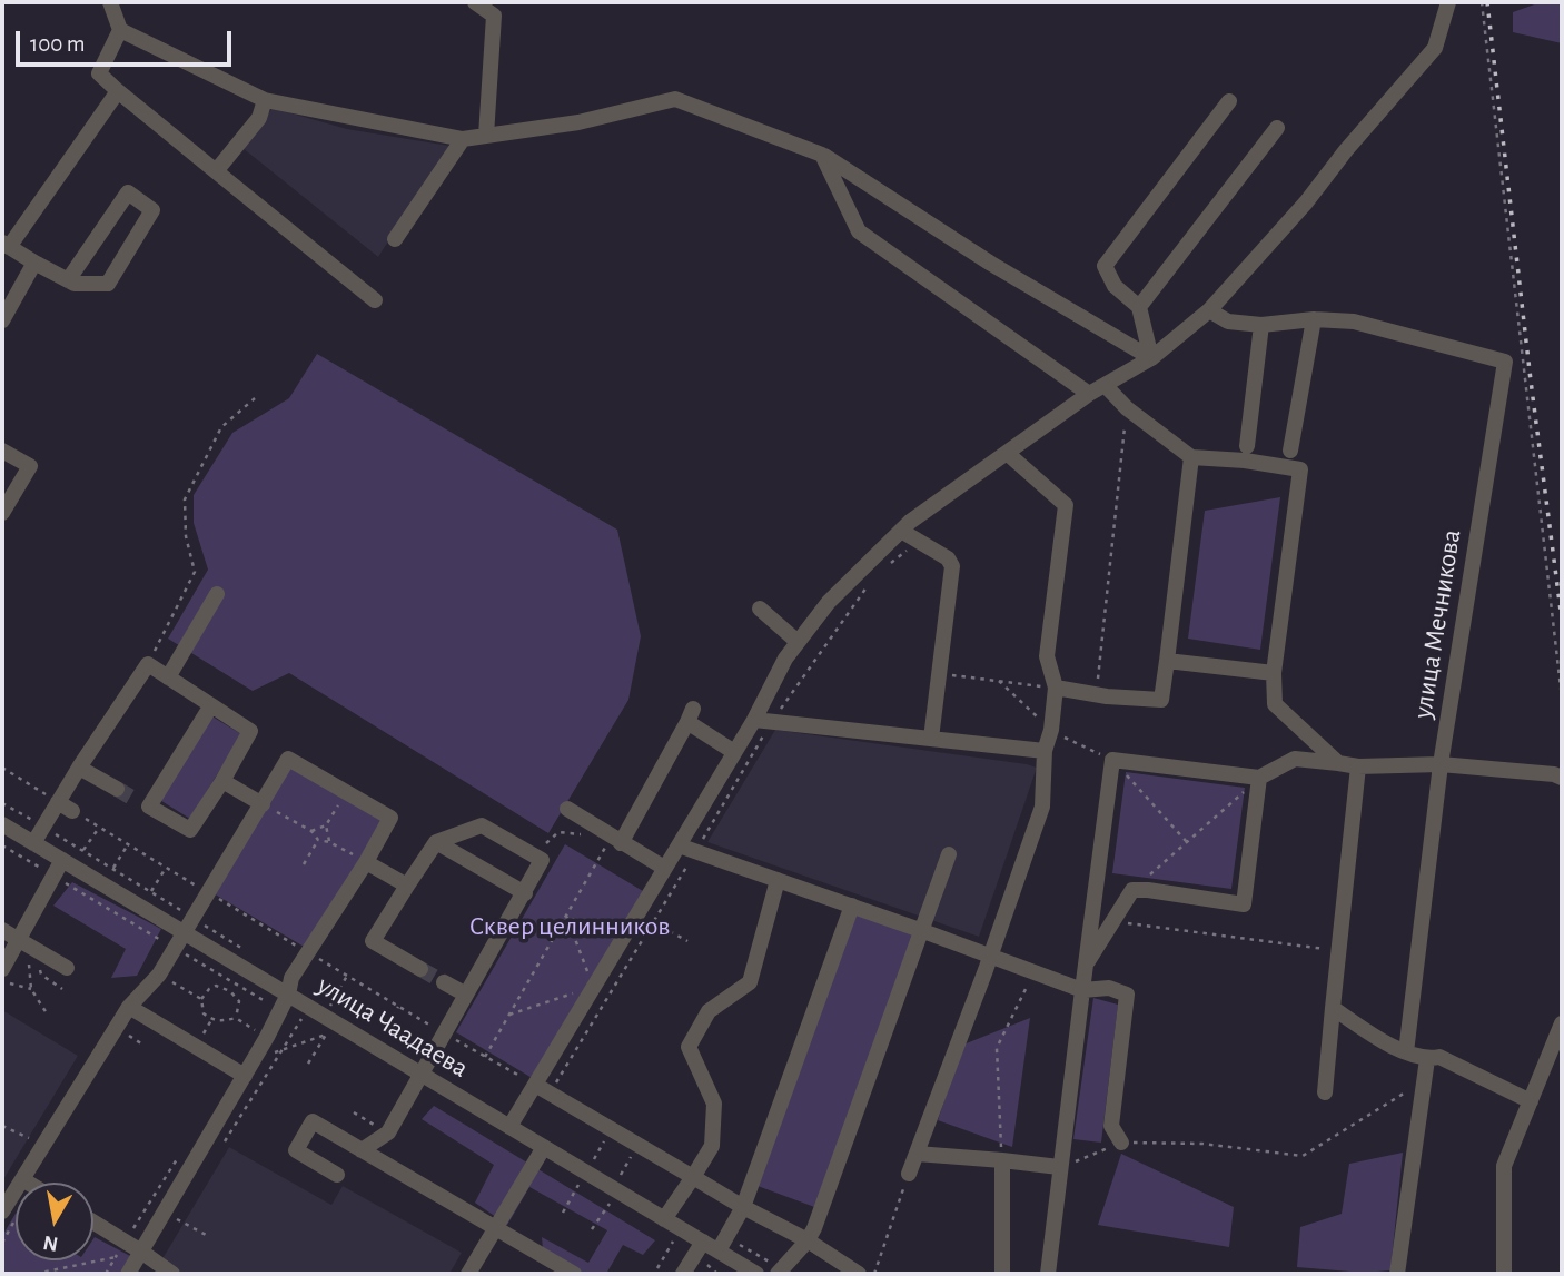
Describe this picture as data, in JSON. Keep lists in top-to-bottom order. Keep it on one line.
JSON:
{"streets":{"street":["улица Мечникова","улица Чаадаева"]},"parks":["Сквер целинников"],"scale_bar":"100 m","north":"bottom"}
